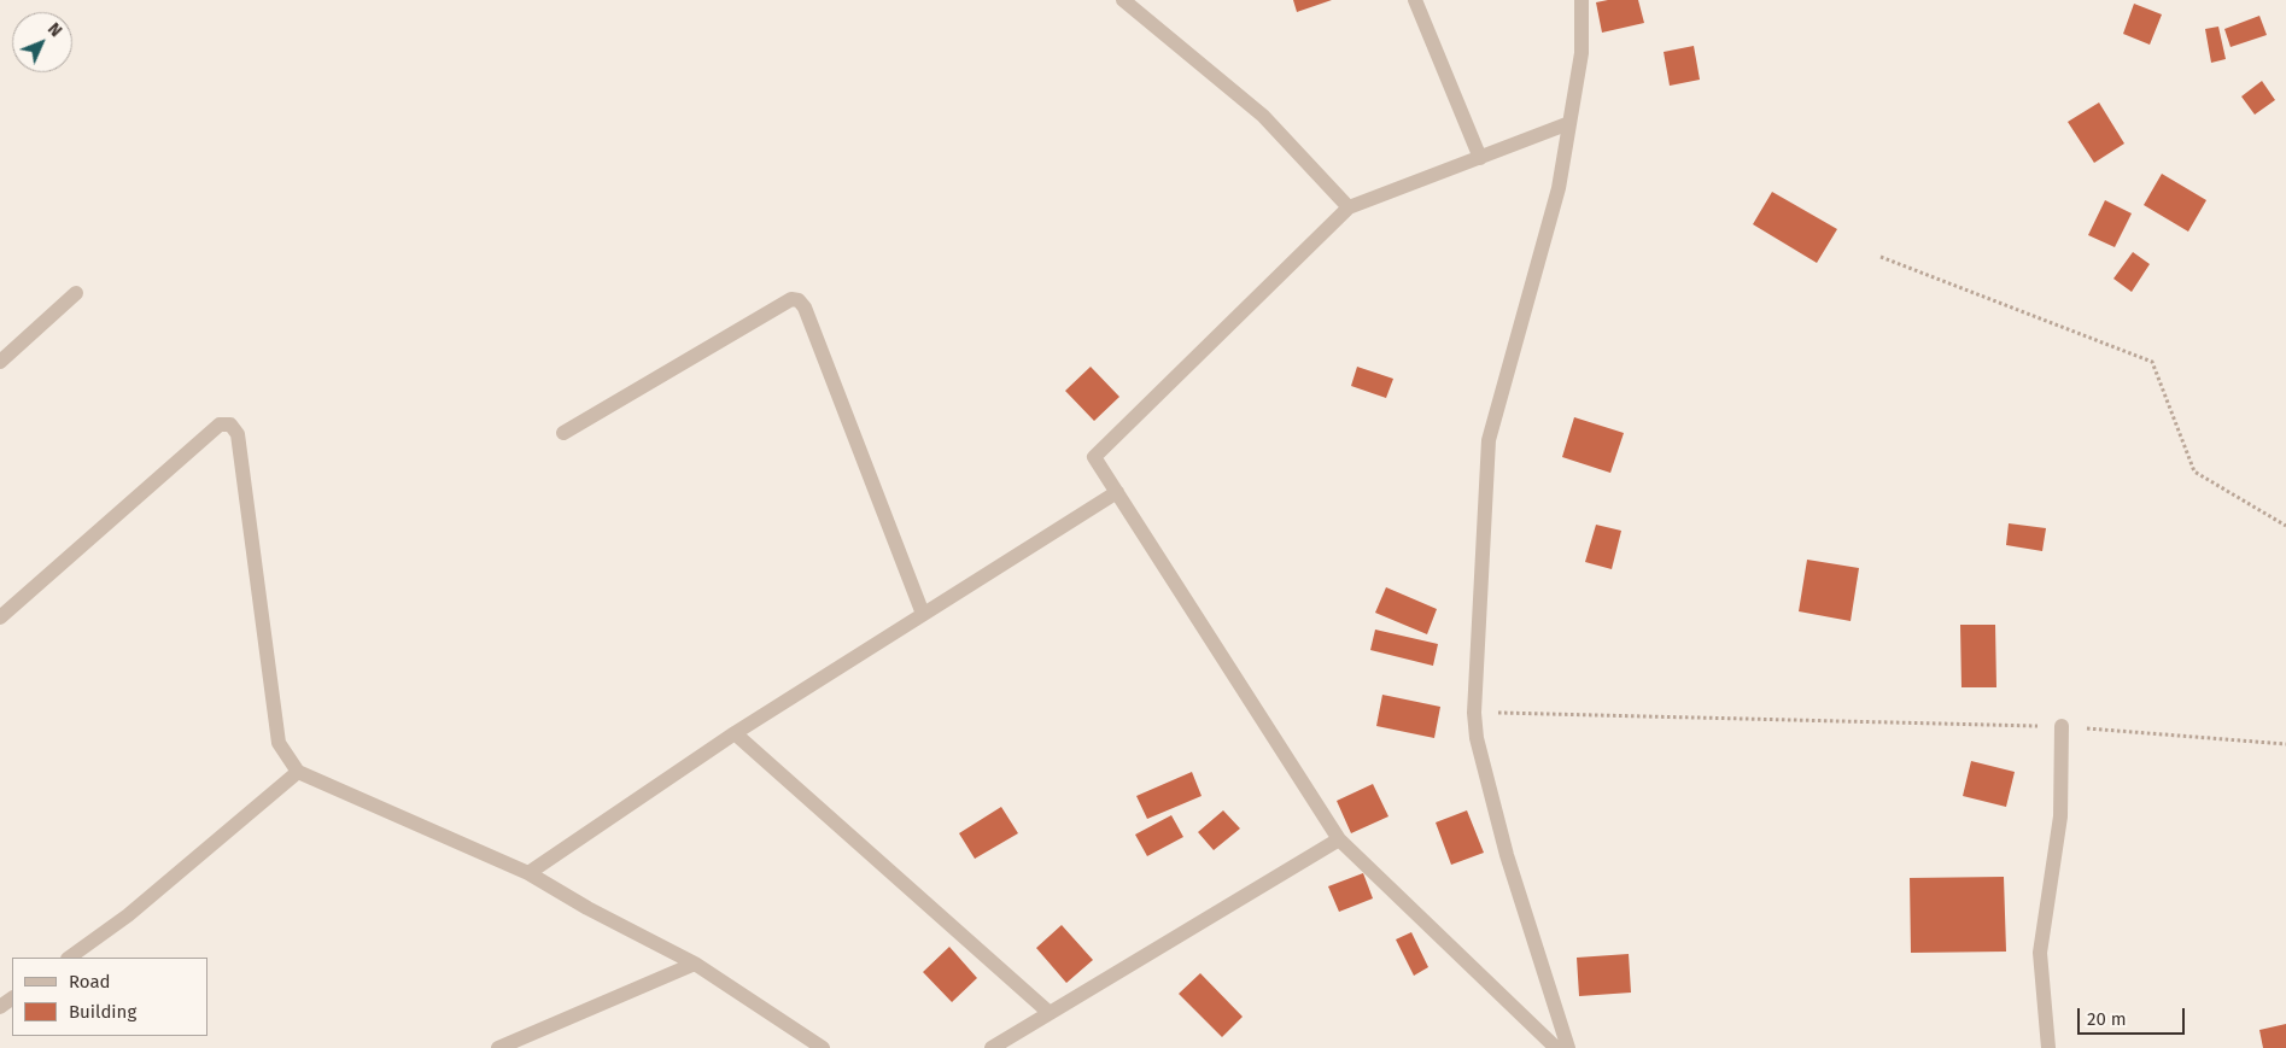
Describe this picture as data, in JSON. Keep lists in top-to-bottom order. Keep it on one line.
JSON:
{"legend":["Road","Building"],"scale_bar":"20 m","north":"top right"}
